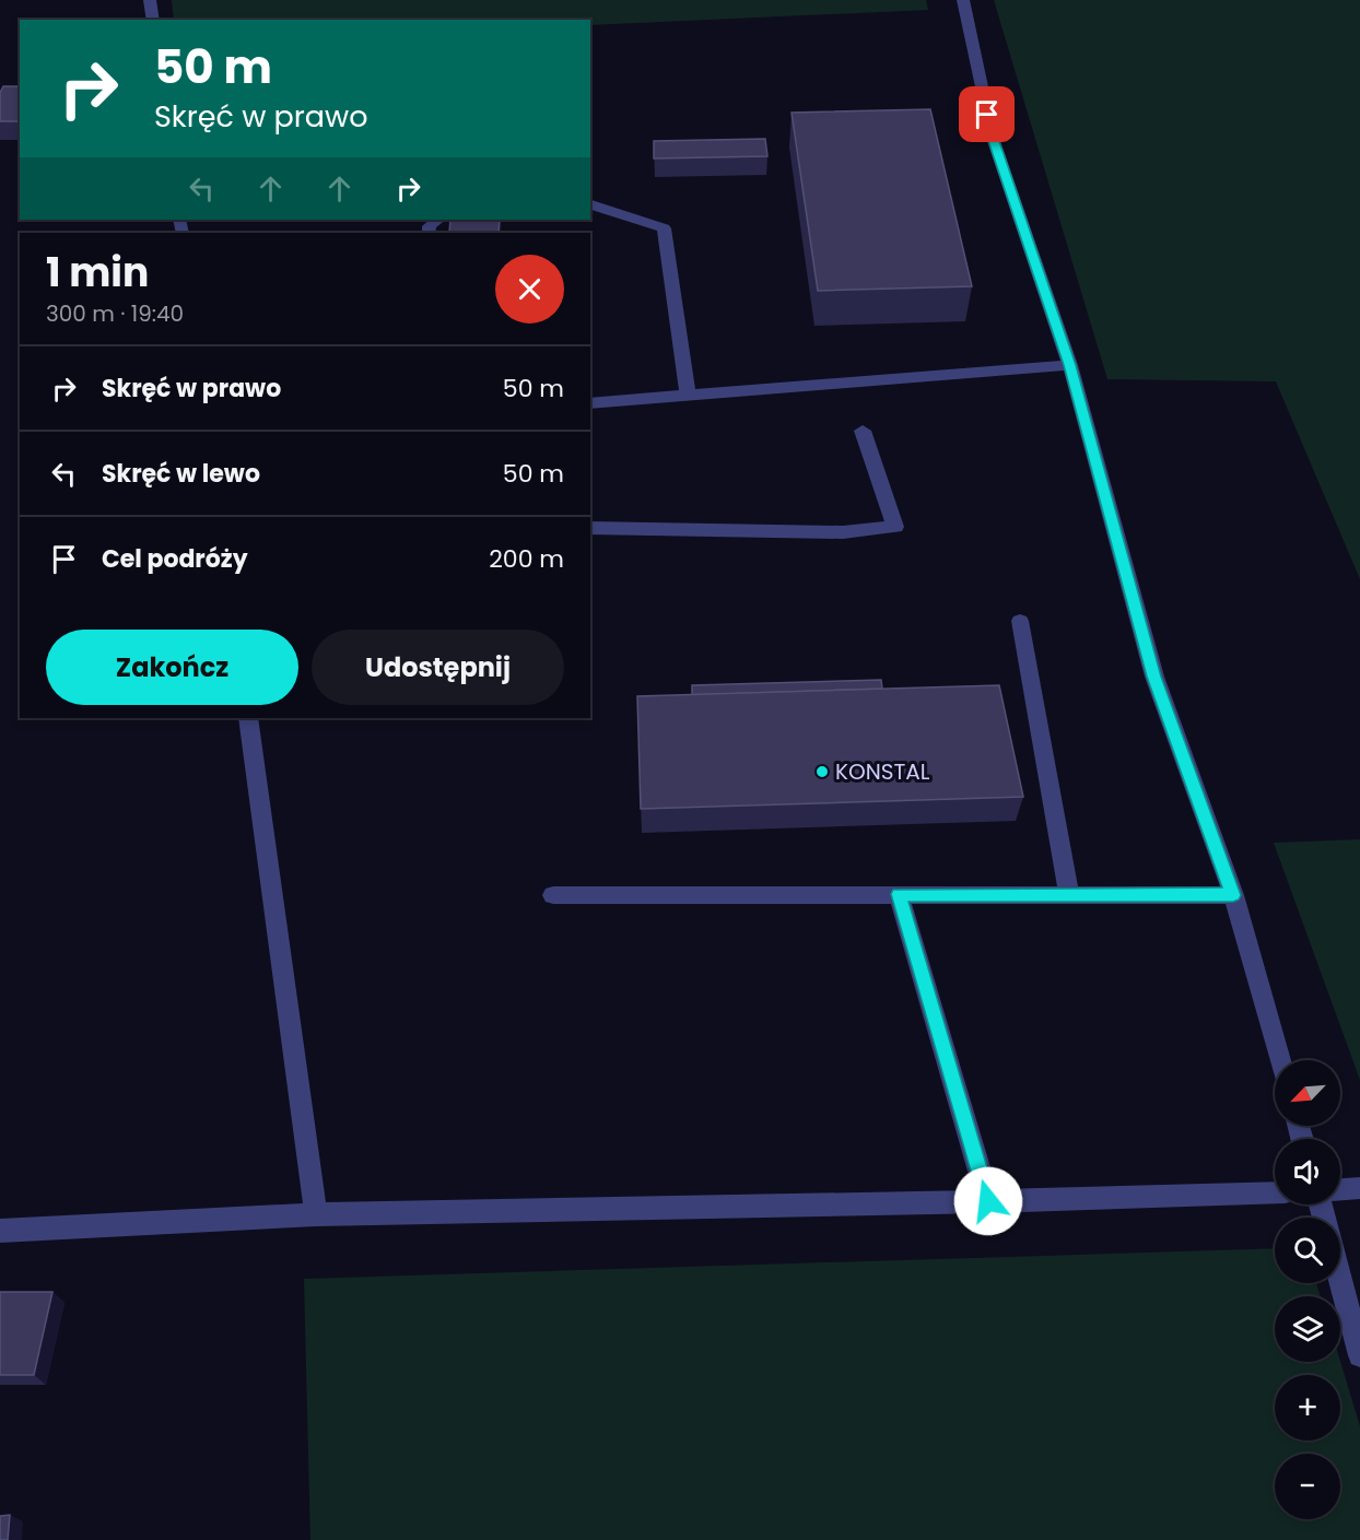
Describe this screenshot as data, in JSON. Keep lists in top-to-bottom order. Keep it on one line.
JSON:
{"places":["KONSTAL"],"north":"bottom left","page":{"turn":["50 m","Skręć w prawo"],"heading":["1 min","300 m · 19:40"],"list":[{"name":"Skręć w prawo","value":"50 m"},{"name":"Skręć w lewo","value":"50 m"},{"name":"Cel podróży","value":"200 m"}],"buttons":["Zakończ","Udostępnij"],"map_buttons":["+","−"]}}
